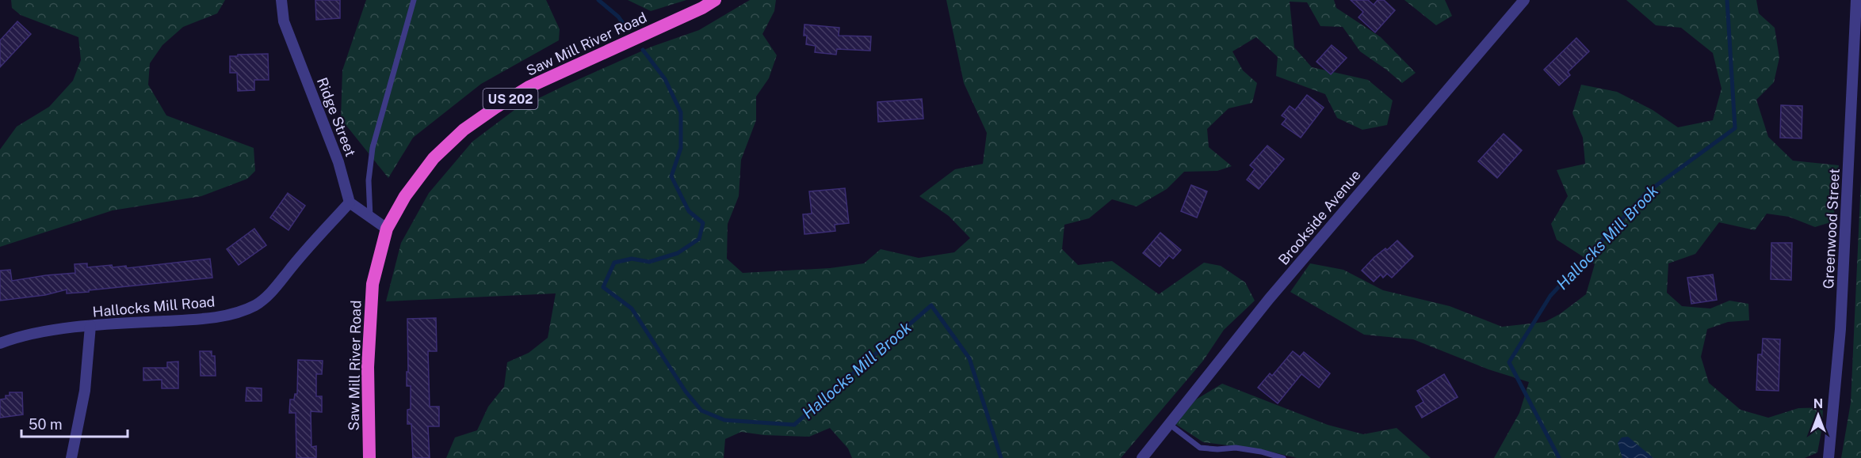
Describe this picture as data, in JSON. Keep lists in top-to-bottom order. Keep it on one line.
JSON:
{"streets":{"highway":["Saw Mill River Road","US 202"],"street":["Ridge Street","Brookside Avenue","Greenwood Street","Hallocks Mill Road"]},"crossings":[["Ridge Street","Hallocks Mill Road"]],"water":["Hallocks Mill Brook"],"scale_bar":"50 m","north":"top"}
